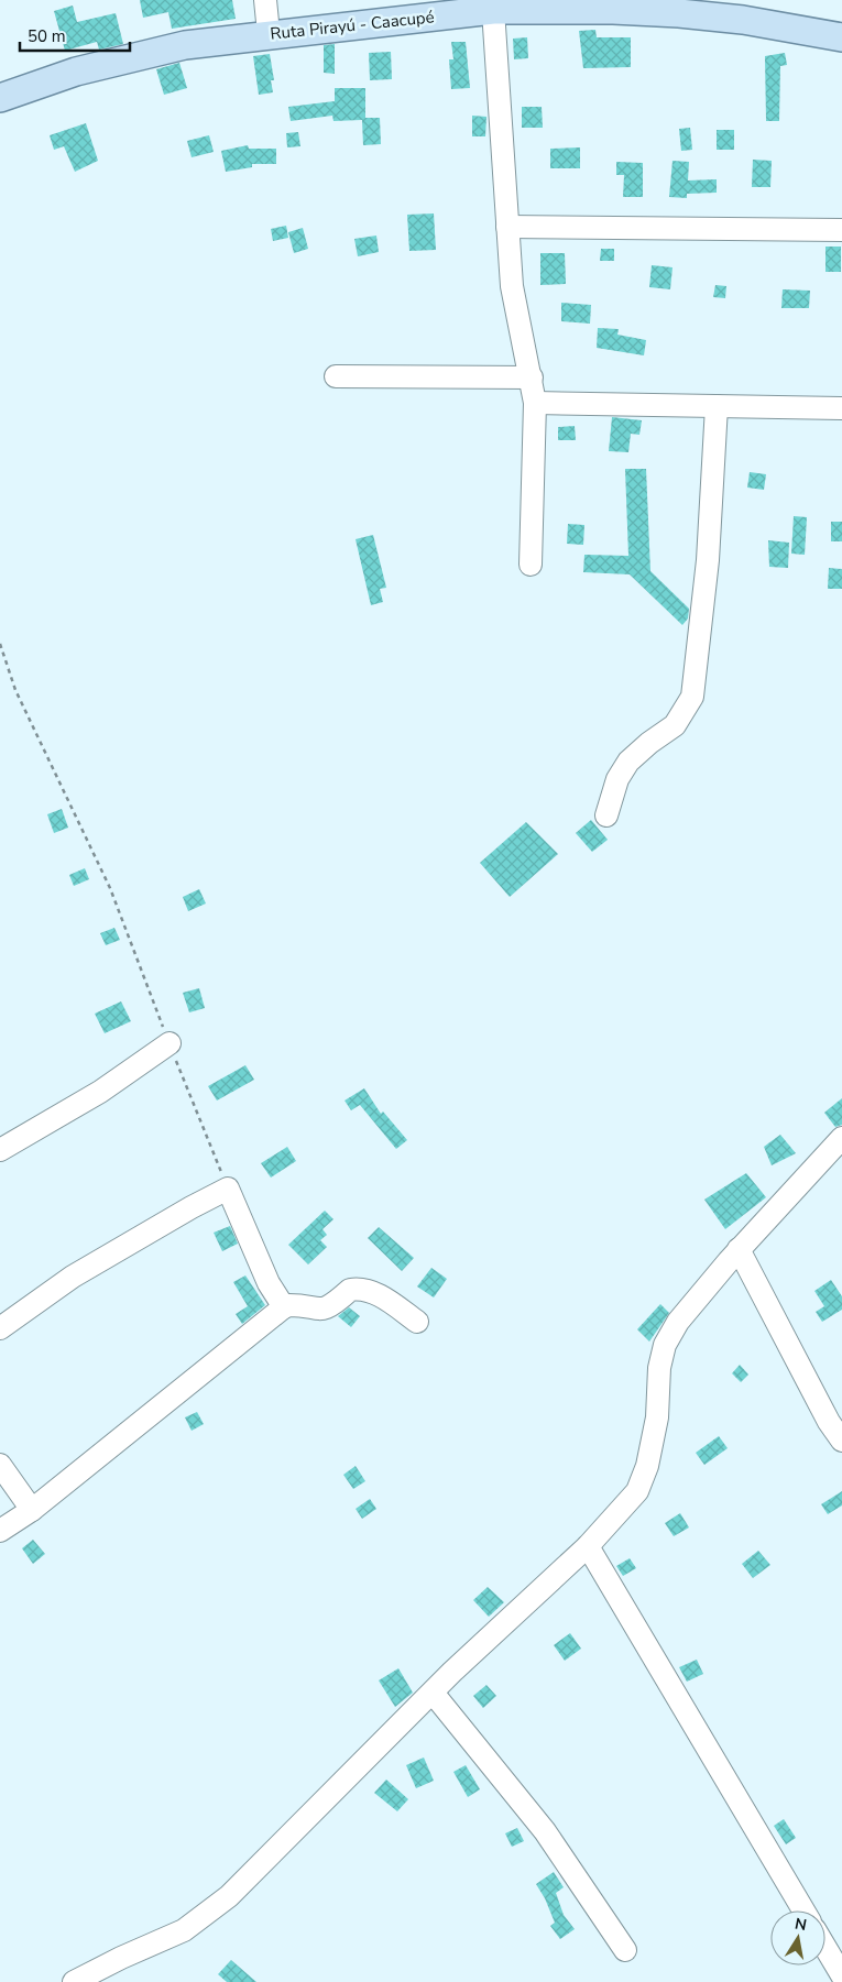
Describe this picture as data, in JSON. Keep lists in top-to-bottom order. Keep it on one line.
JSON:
{"streets":{"main road":["Ruta Pirayú - Caacupé"]},"scale_bar":"50 m","north":"top"}
